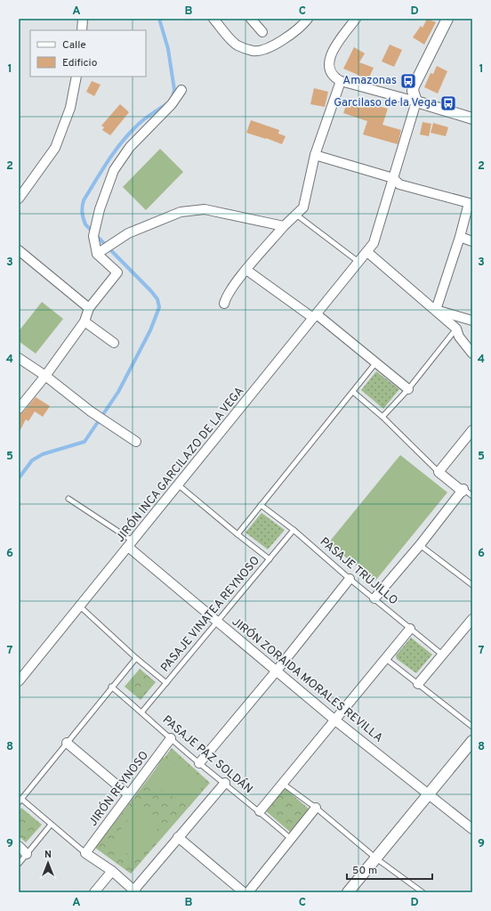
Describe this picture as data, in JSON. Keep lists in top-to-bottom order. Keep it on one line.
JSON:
{"streets":{"street":["JIRÓN INCA GARCILAZO DE LA VEGA","JIRÓN ZORAIDA MORALES REVILLA","JIRÓN REYNOSO"],"lane":["PASAJE TRUJILLO","PASAJE VINATEA REYNOSO","PASAJE PAZ SOLDÁN"]},"crossings":[["JIRÓN INCA GARCILAZO DE LA VEGA","JIRÓN ZORAIDA MORALES REVILLA"],["PASAJE TRUJILLO","PASAJE VINATEA REYNOSO"],["PASAJE VINATEA REYNOSO","JIRÓN ZORAIDA MORALES REVILLA"],["PASAJE VINATEA REYNOSO","PASAJE PAZ SOLDÁN"],["PASAJE PAZ SOLDÁN","JIRÓN REYNOSO"]],"places":{"bus stop":["Amazonas","Garcilaso de la Vega"]},"legend":["Calle","Edificio"],"scale_bar":"50 m","north":"top","grid":{"columns":["A","B","C","D"],"rows":["1","2","3","4","5","6","7","8","9"]}}
